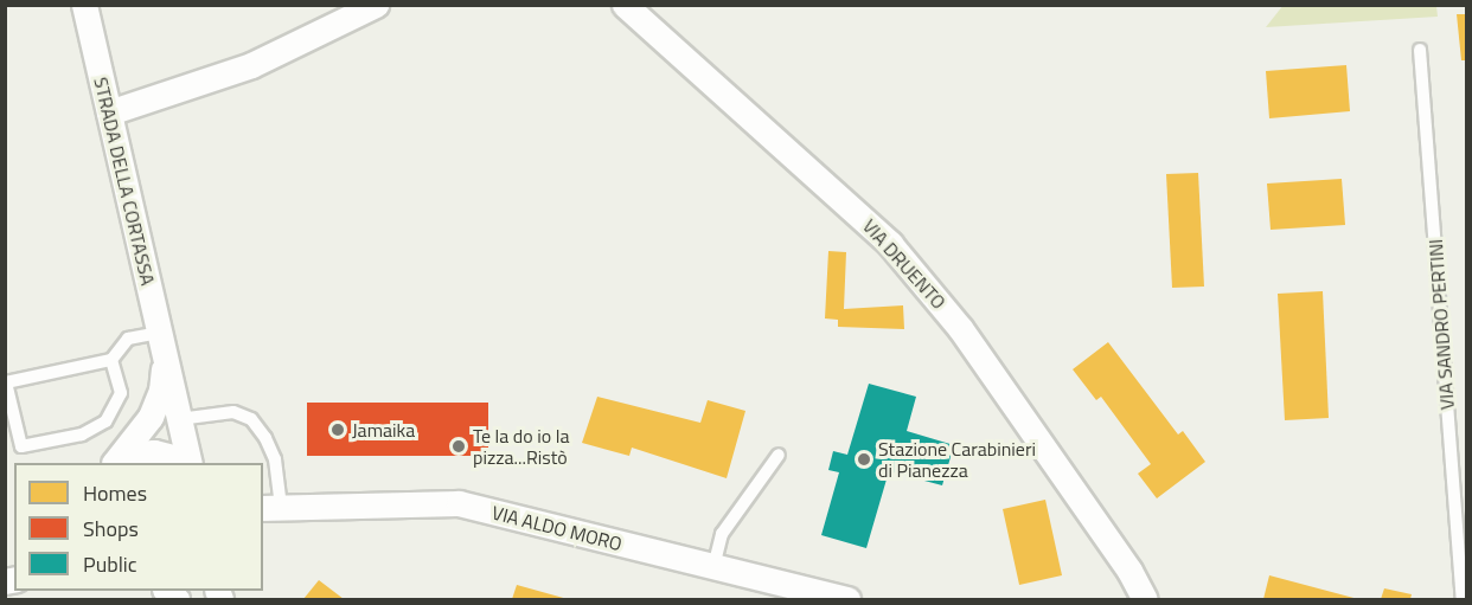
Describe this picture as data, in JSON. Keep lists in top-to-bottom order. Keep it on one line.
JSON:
{"streets":{"street":["STRADA DELLA CORTASSA","VIA DRUENTO","VIA ALDO MORO"],"lane":["VIA SANDRO PERTINI"]},"places":["Jamaika","Te la do io la pizza...Ristò","Stazione Carabinieri di Pianezza"],"legend":["Homes","Shops","Public"]}
